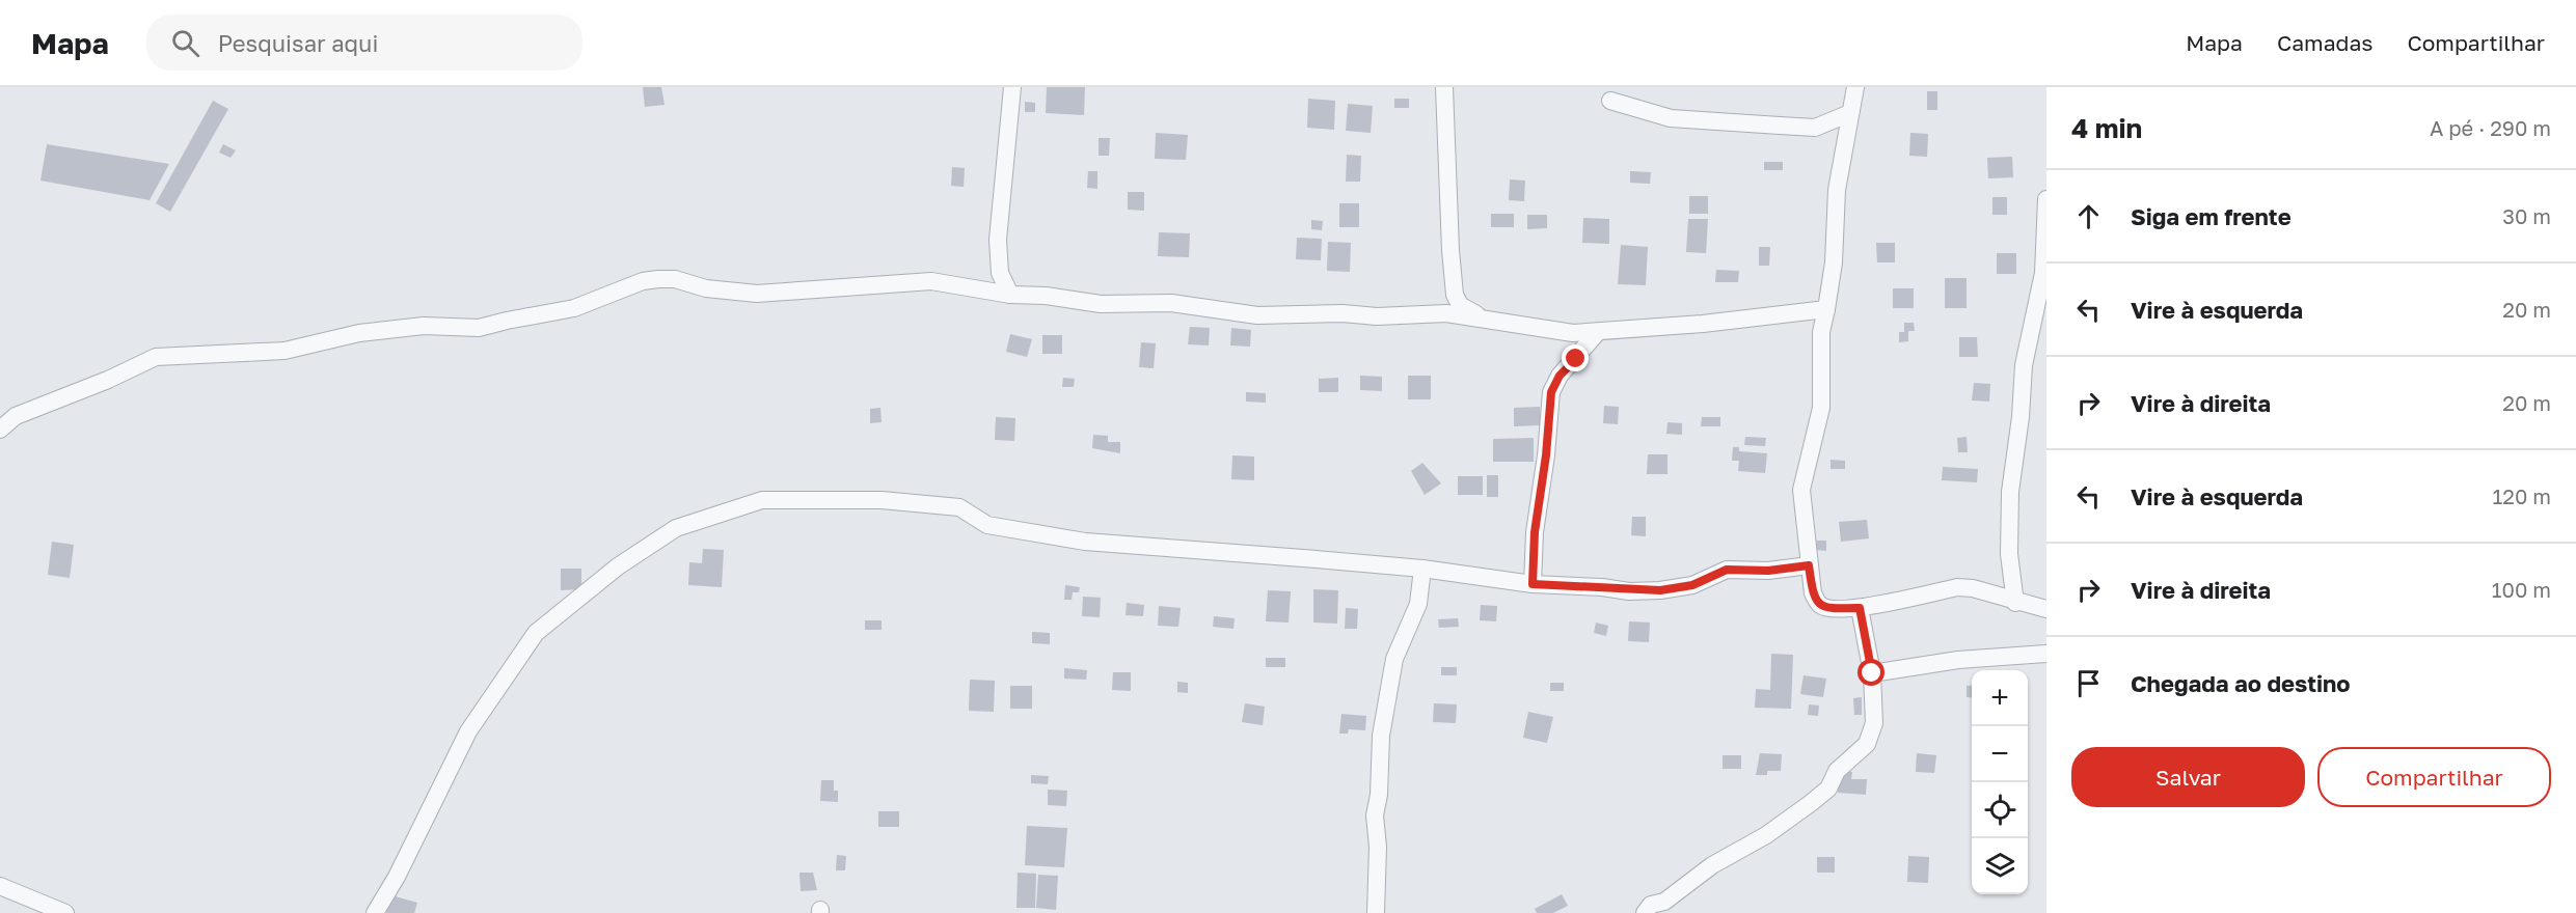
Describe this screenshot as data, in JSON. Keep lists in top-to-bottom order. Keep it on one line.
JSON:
{"page":{"header":"Mapa","search":"Pesquisar aqui","nav":["Mapa","Camadas","Compartilhar"],"heading":["4 min","A pé · 290 m"],"list":[["Siga em frente","30 m"],["Vire à esquerda","20 m"],["Vire à direita","20 m"],["Vire à esquerda","120 m"],["Vire à direita","100 m"],"Chegada ao destino"],"map_buttons":["+","−"],"buttons":["Salvar","Compartilhar"]}}
